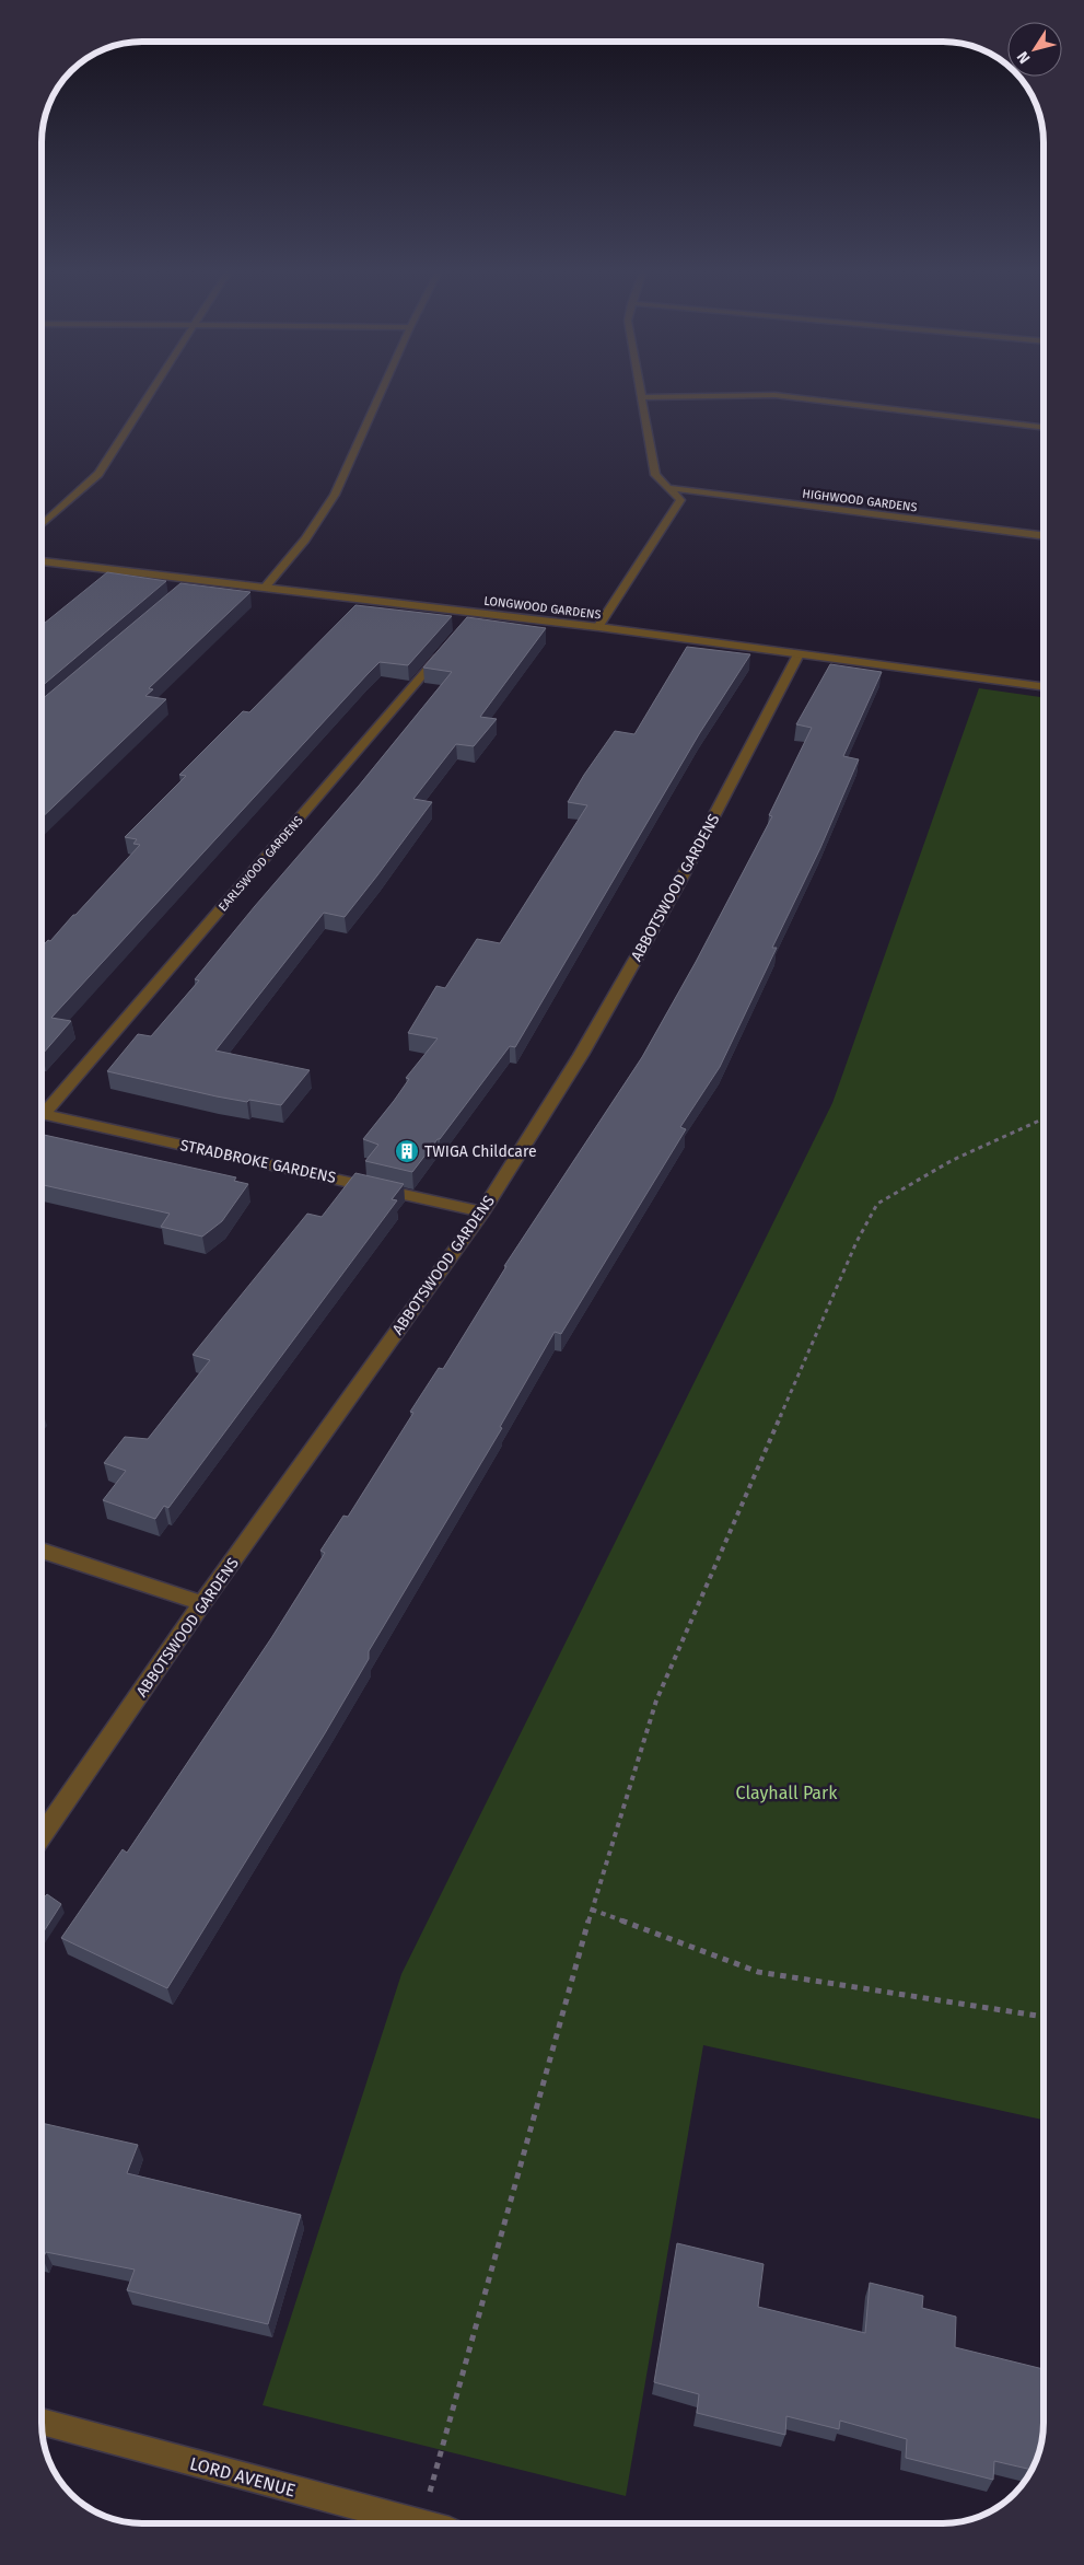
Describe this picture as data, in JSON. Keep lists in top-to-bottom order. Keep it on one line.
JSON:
{"streets":{"street":["HIGHWOOD GARDENS","LONGWOOD GARDENS","EARLSWOOD GARDENS","ABBOTSWOOD GARDENS","STRADBROKE GARDENS","LORD AVENUE"]},"crossings":[["LONGWOOD GARDENS","ABBOTSWOOD GARDENS"],["ABBOTSWOOD GARDENS","STRADBROKE GARDENS"]],"parks":["Clayhall Park"],"places":{"building":["TWIGA Childcare"]},"north":"bottom left"}
